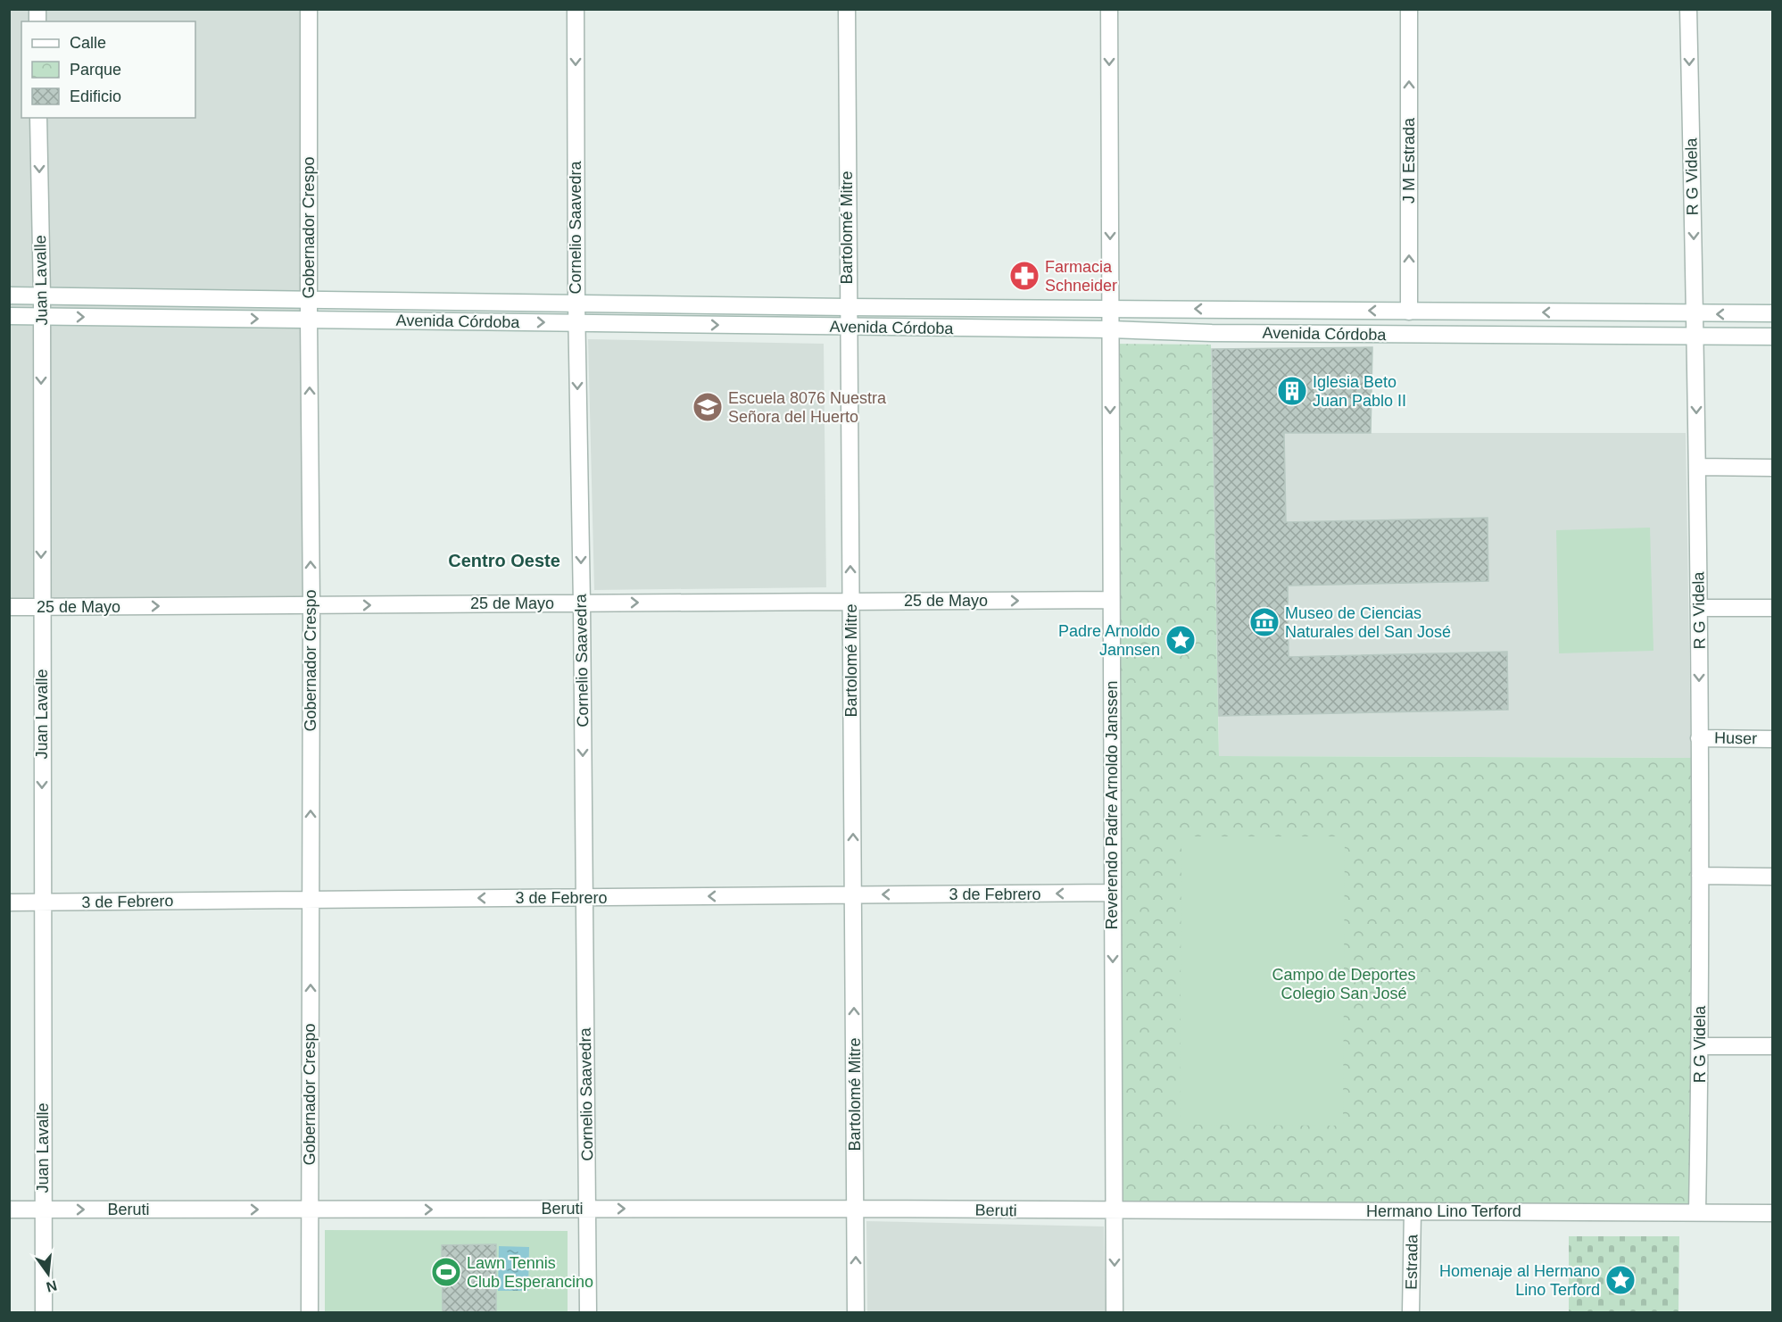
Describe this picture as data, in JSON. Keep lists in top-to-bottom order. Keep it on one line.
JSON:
{"streets":{"street":["J M Estrada","R G Videla","Gobernador Crespo","Cornelio Saavedra","Bartolomé Mitre","Juan Lavalle","Avenida Córdoba","25 de Mayo","Huser","Reverendo Padre Arnoldo Janssen","3 de Febrero","Beruti","Hermano Lino Terford","Estrada"]},"crossings":[["J M Estrada","Avenida Córdoba"],["R G Videla","Avenida Córdoba"],["R G Videla","Huser"],["R G Videla","Hermano Lino Terford"],["Gobernador Crespo","Avenida Córdoba"],["Gobernador Crespo","25 de Mayo"],["Gobernador Crespo","3 de Febrero"],["Gobernador Crespo","Beruti"],["Cornelio Saavedra","Avenida Córdoba"],["Cornelio Saavedra","25 de Mayo"],["Cornelio Saavedra","3 de Febrero"],["Cornelio Saavedra","Beruti"],["Bartolomé Mitre","Avenida Córdoba"],["Bartolomé Mitre","25 de Mayo"],["Bartolomé Mitre","3 de Febrero"],["Bartolomé Mitre","Beruti"],["Juan Lavalle","Avenida Córdoba"],["Juan Lavalle","25 de Mayo"],["Juan Lavalle","3 de Febrero"],["Juan Lavalle","Beruti"],["Avenida Córdoba","Reverendo Padre Arnoldo Janssen"],["25 de Mayo","Reverendo Padre Arnoldo Janssen"],["Reverendo Padre Arnoldo Janssen","3 de Febrero"],["Reverendo Padre Arnoldo Janssen","Beruti"],["Reverendo Padre Arnoldo Janssen","Hermano Lino Terford"],["Beruti","Hermano Lino Terford"],["Hermano Lino Terford","Estrada"]],"one_way":["J M Estrada","R G Videla","Gobernador Crespo","Cornelio Saavedra","Bartolomé Mitre","Juan Lavalle","25 de Mayo","Reverendo Padre Arnoldo Janssen","3 de Febrero","Beruti"],"districts":["Centro Oeste"],"parks":["Campo de Deportes Colegio San José"],"places":{"pharmacy":["Farmacia Schneider"],"building":["Iglesia Beto Juan Pablo II"],"school or university":["Escuela 8076 Nuestra Señora del Huerto"],"museum":["Museo de Ciencias Naturales del San José"],"place":["Padre Arnoldo Jannsen","Homenaje al Hermano Lino Terford"],"sports":["Lawn Tennis Club Esperancino"]},"legend":["Calle","Parque","Edificio"],"north":"bottom"}
